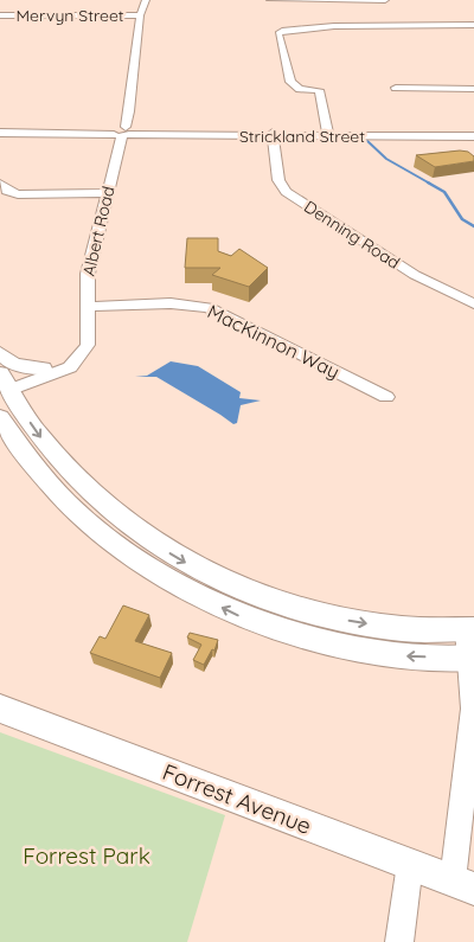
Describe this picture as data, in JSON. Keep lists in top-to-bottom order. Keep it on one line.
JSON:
{"streets":{"main road":["Forrest Avenue"],"street":["Mervyn Street","Strickland Street","Albert Road","Denning Road","MacKinnon Way"]},"crossings":[["Mervyn Street","Albert Road"],["Strickland Street","Albert Road"],["Strickland Street","Denning Road"],["Albert Road","MacKinnon Way"]],"parks":["Forrest Park"]}
